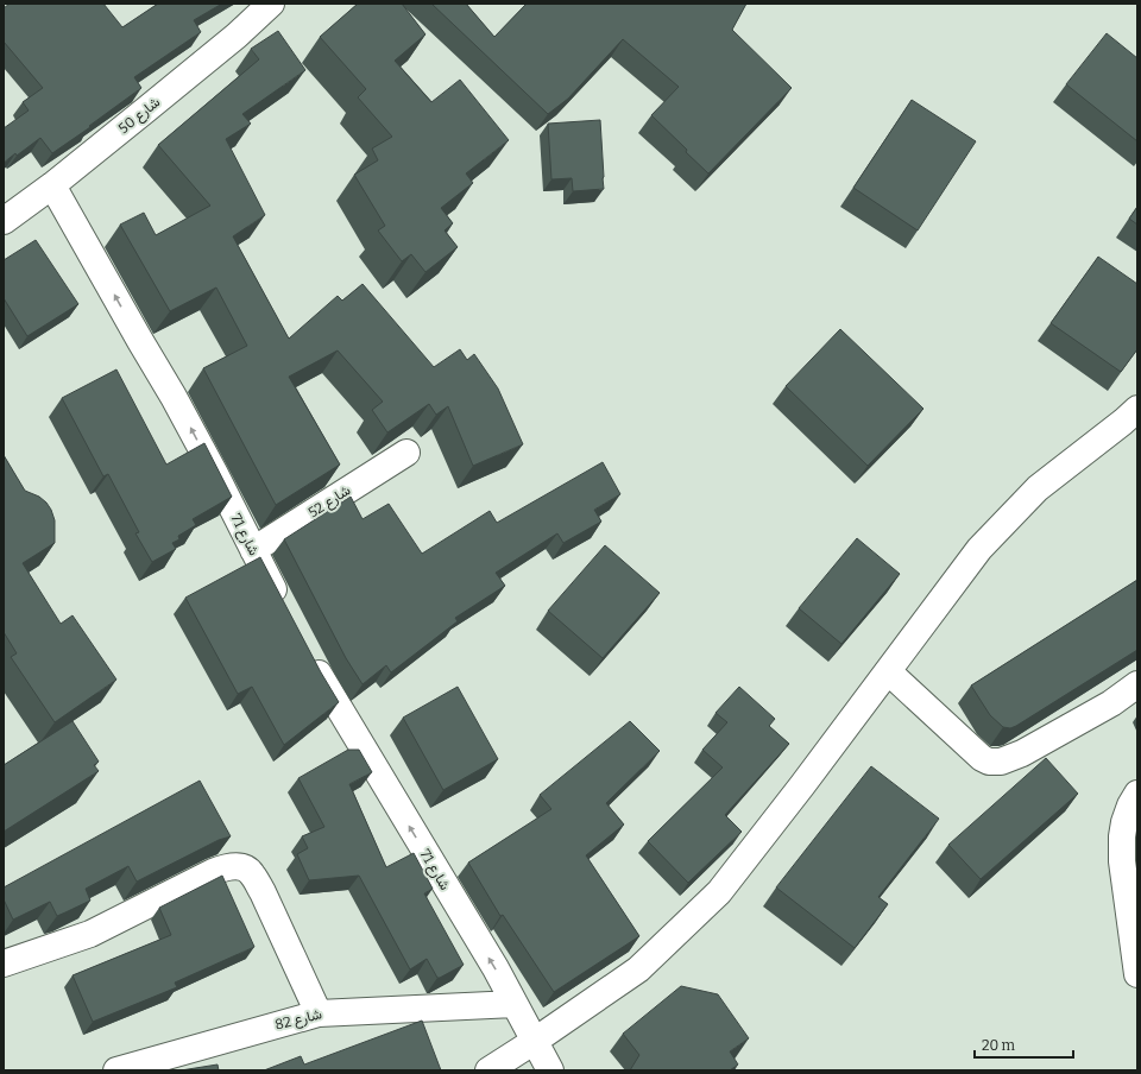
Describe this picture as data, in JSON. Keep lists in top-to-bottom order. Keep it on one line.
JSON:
{"streets":{"street":["شارع 50","شارع 52","شارع 71","شارع 82"]},"crossings":[["شارع 50","شارع 71"],["شارع 52","شارع 71"],["شارع 71","شارع 82"]],"one_way":["شارع 71"],"scale_bar":"20 m"}
